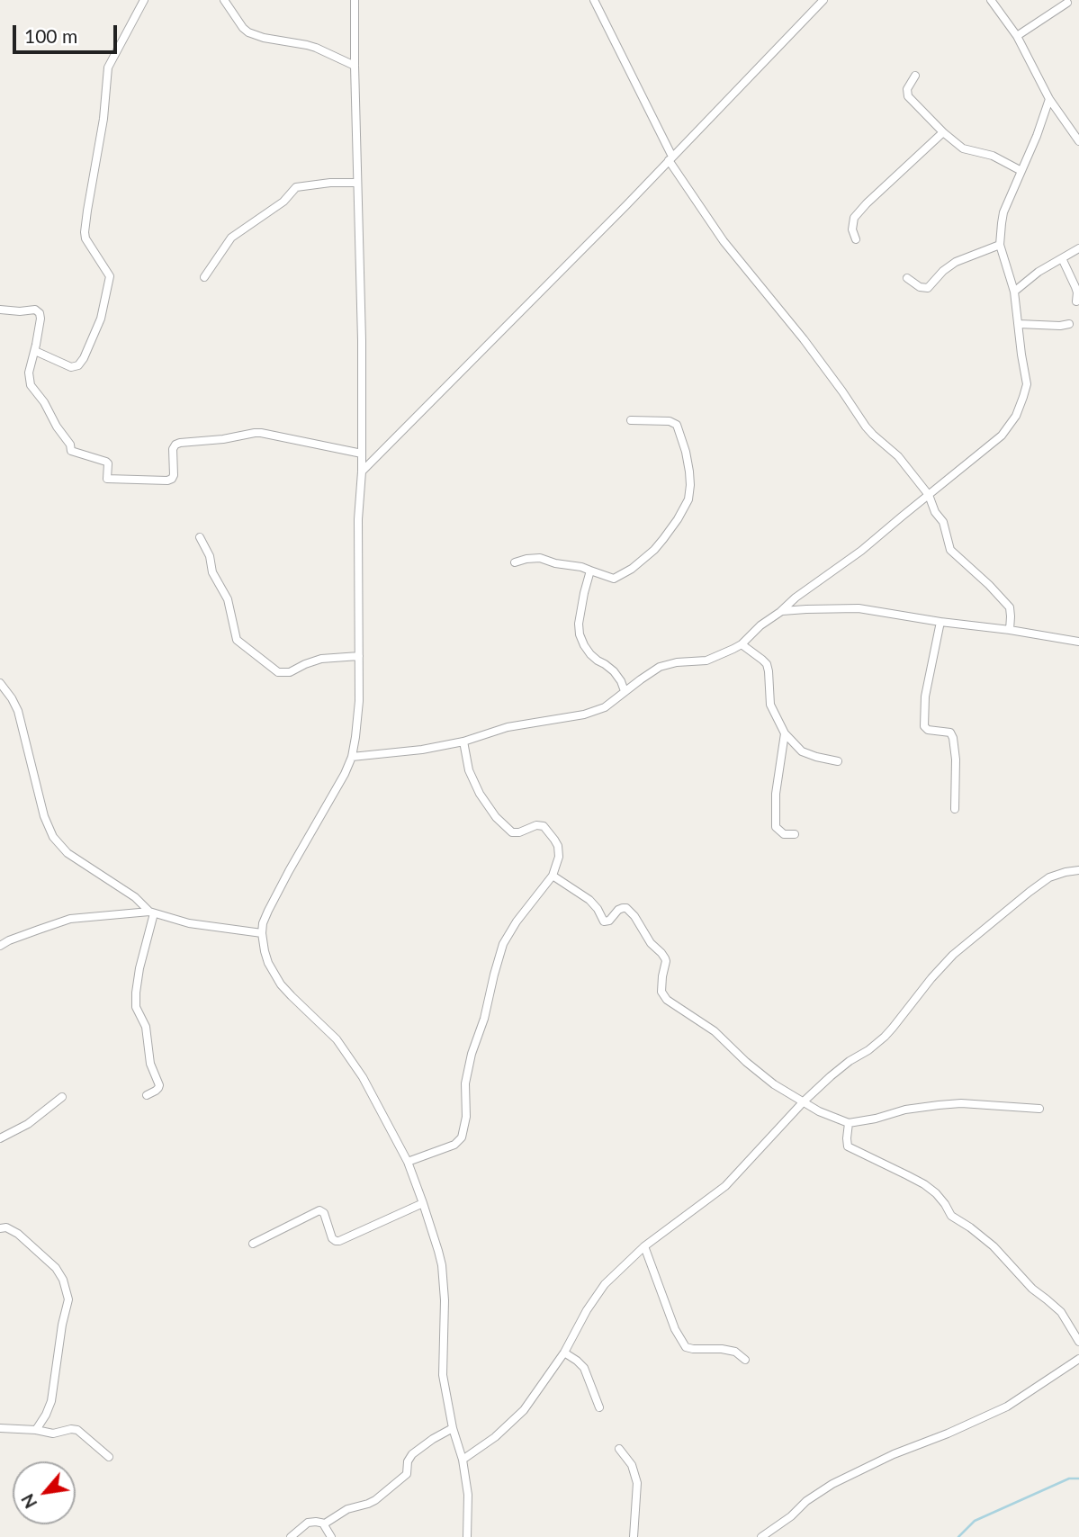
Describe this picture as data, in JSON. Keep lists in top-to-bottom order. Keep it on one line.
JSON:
{"scale_bar":"100 m","north":"bottom left"}
